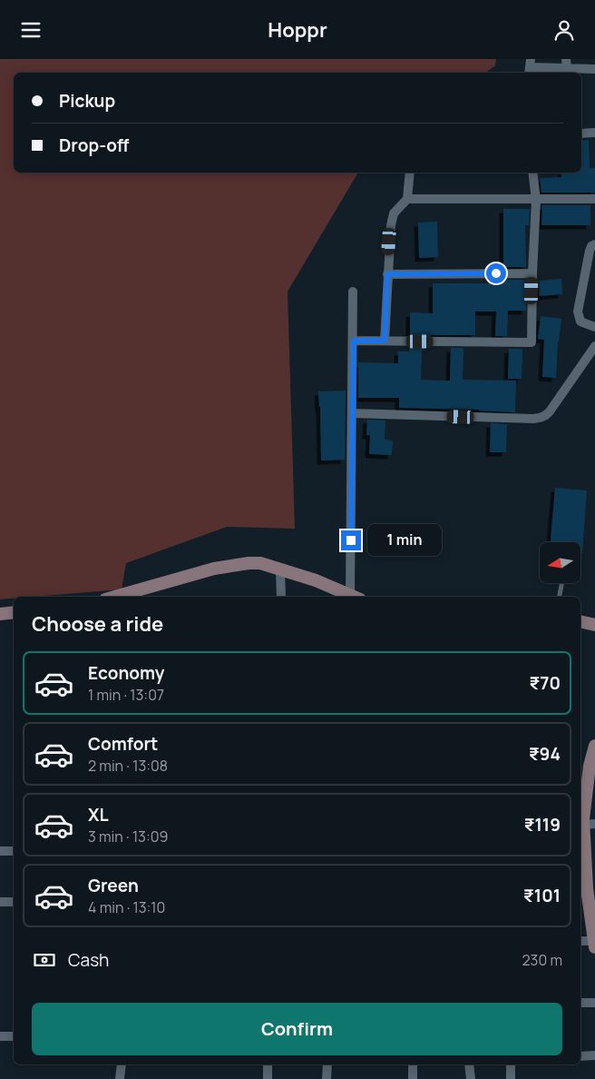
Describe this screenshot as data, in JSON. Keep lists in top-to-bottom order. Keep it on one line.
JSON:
{"north":"left","page":{"header":"Hoppr","banner":["Pickup","Drop-off"],"bubble":"1 min","heading":"Choose a ride","list":[{"name":"Economy","note":"1 min · 13:07","value":"₹70"},{"name":"Comfort","note":"2 min · 13:08","value":"₹94"},{"name":"XL","note":"3 min · 13:09","value":"₹119"},{"name":"Green","note":"4 min · 13:10","value":"₹101"}],"pay":["Cash","230 m"],"buttons":"Confirm"}}
